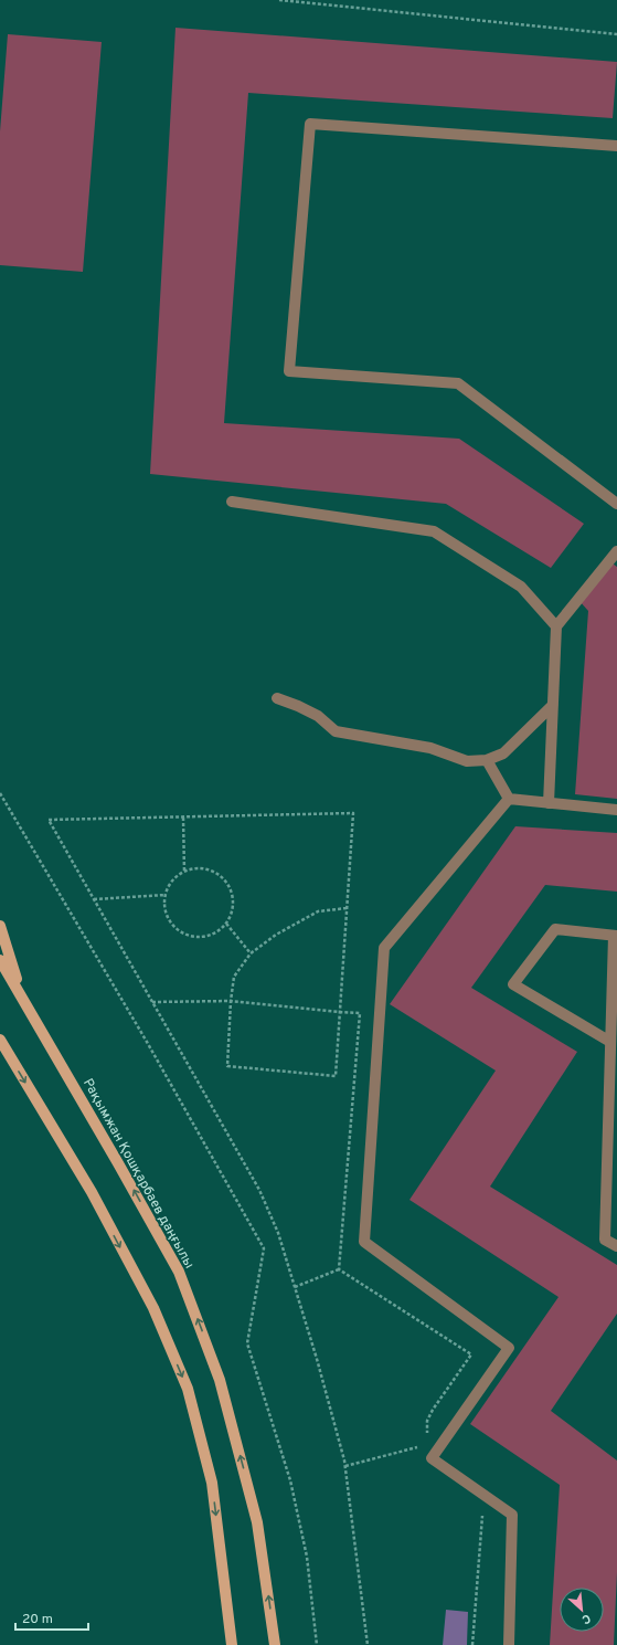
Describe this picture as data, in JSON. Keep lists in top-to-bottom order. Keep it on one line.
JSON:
{"streets":{"main road":["Рақымжан Қошқарбаев даңғылы"]},"scale_bar":"20 m","north":"bottom right"}
